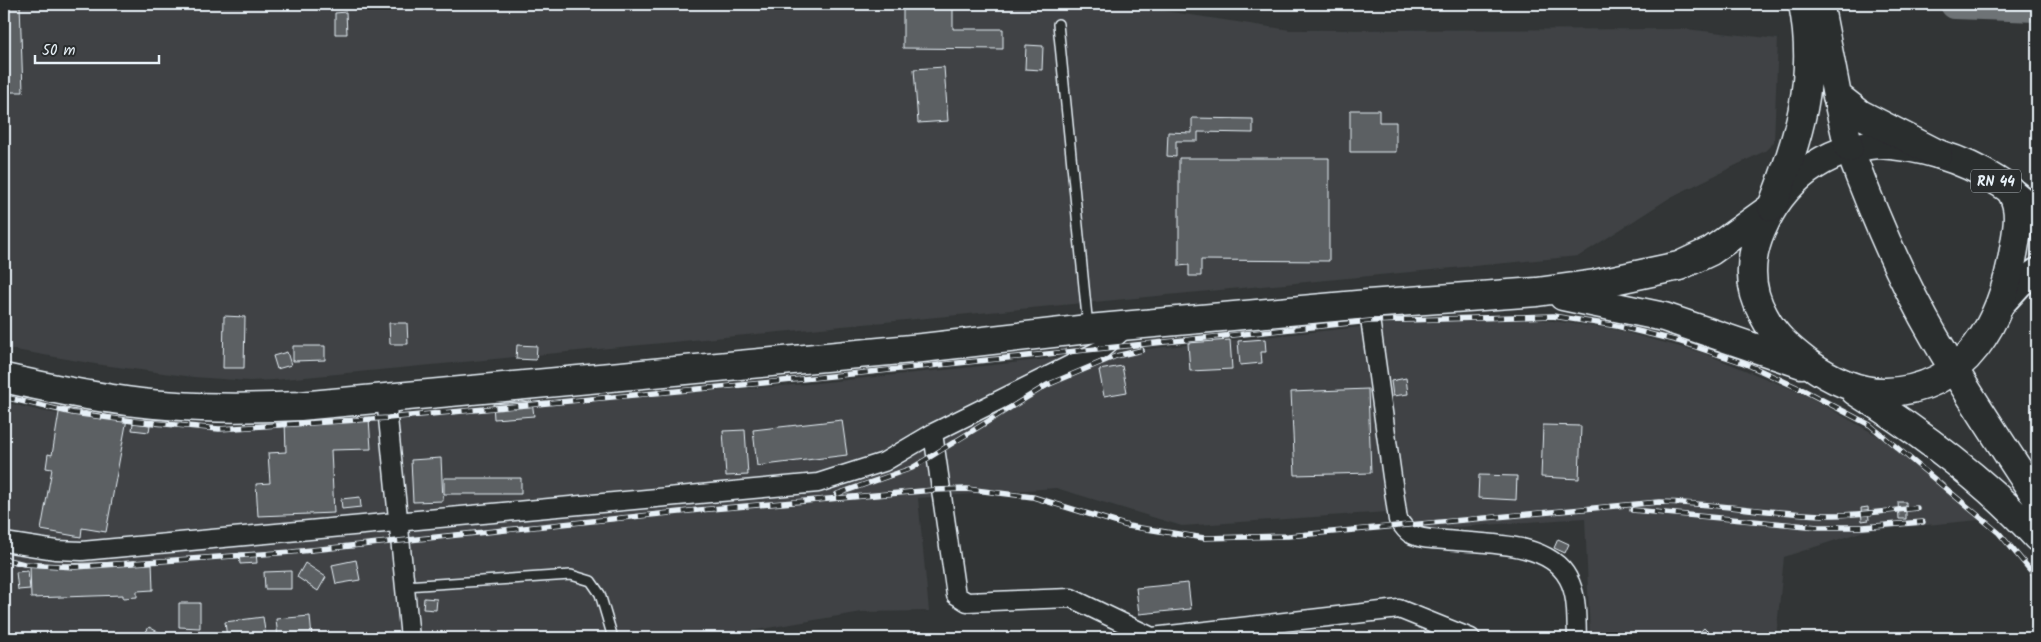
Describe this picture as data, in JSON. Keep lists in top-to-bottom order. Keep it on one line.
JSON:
{"streets":{"main road":["RN 44"]},"scale_bar":"50 m"}
